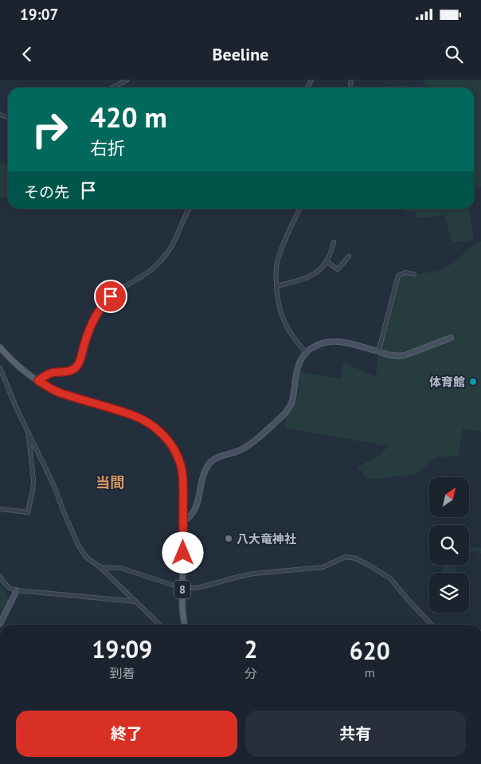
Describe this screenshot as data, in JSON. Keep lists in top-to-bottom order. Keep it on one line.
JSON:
{"streets":{"main road":["8"]},"districts":["当間"],"places":["体育館","八大竜神社"],"north":"top right","page":{"status":"19:07","header":"Beeline","turn":["420 m","右折"],"then":"その先","eta":["19:09","到着","2","分","620","m"],"buttons":["終了","共有"]}}
